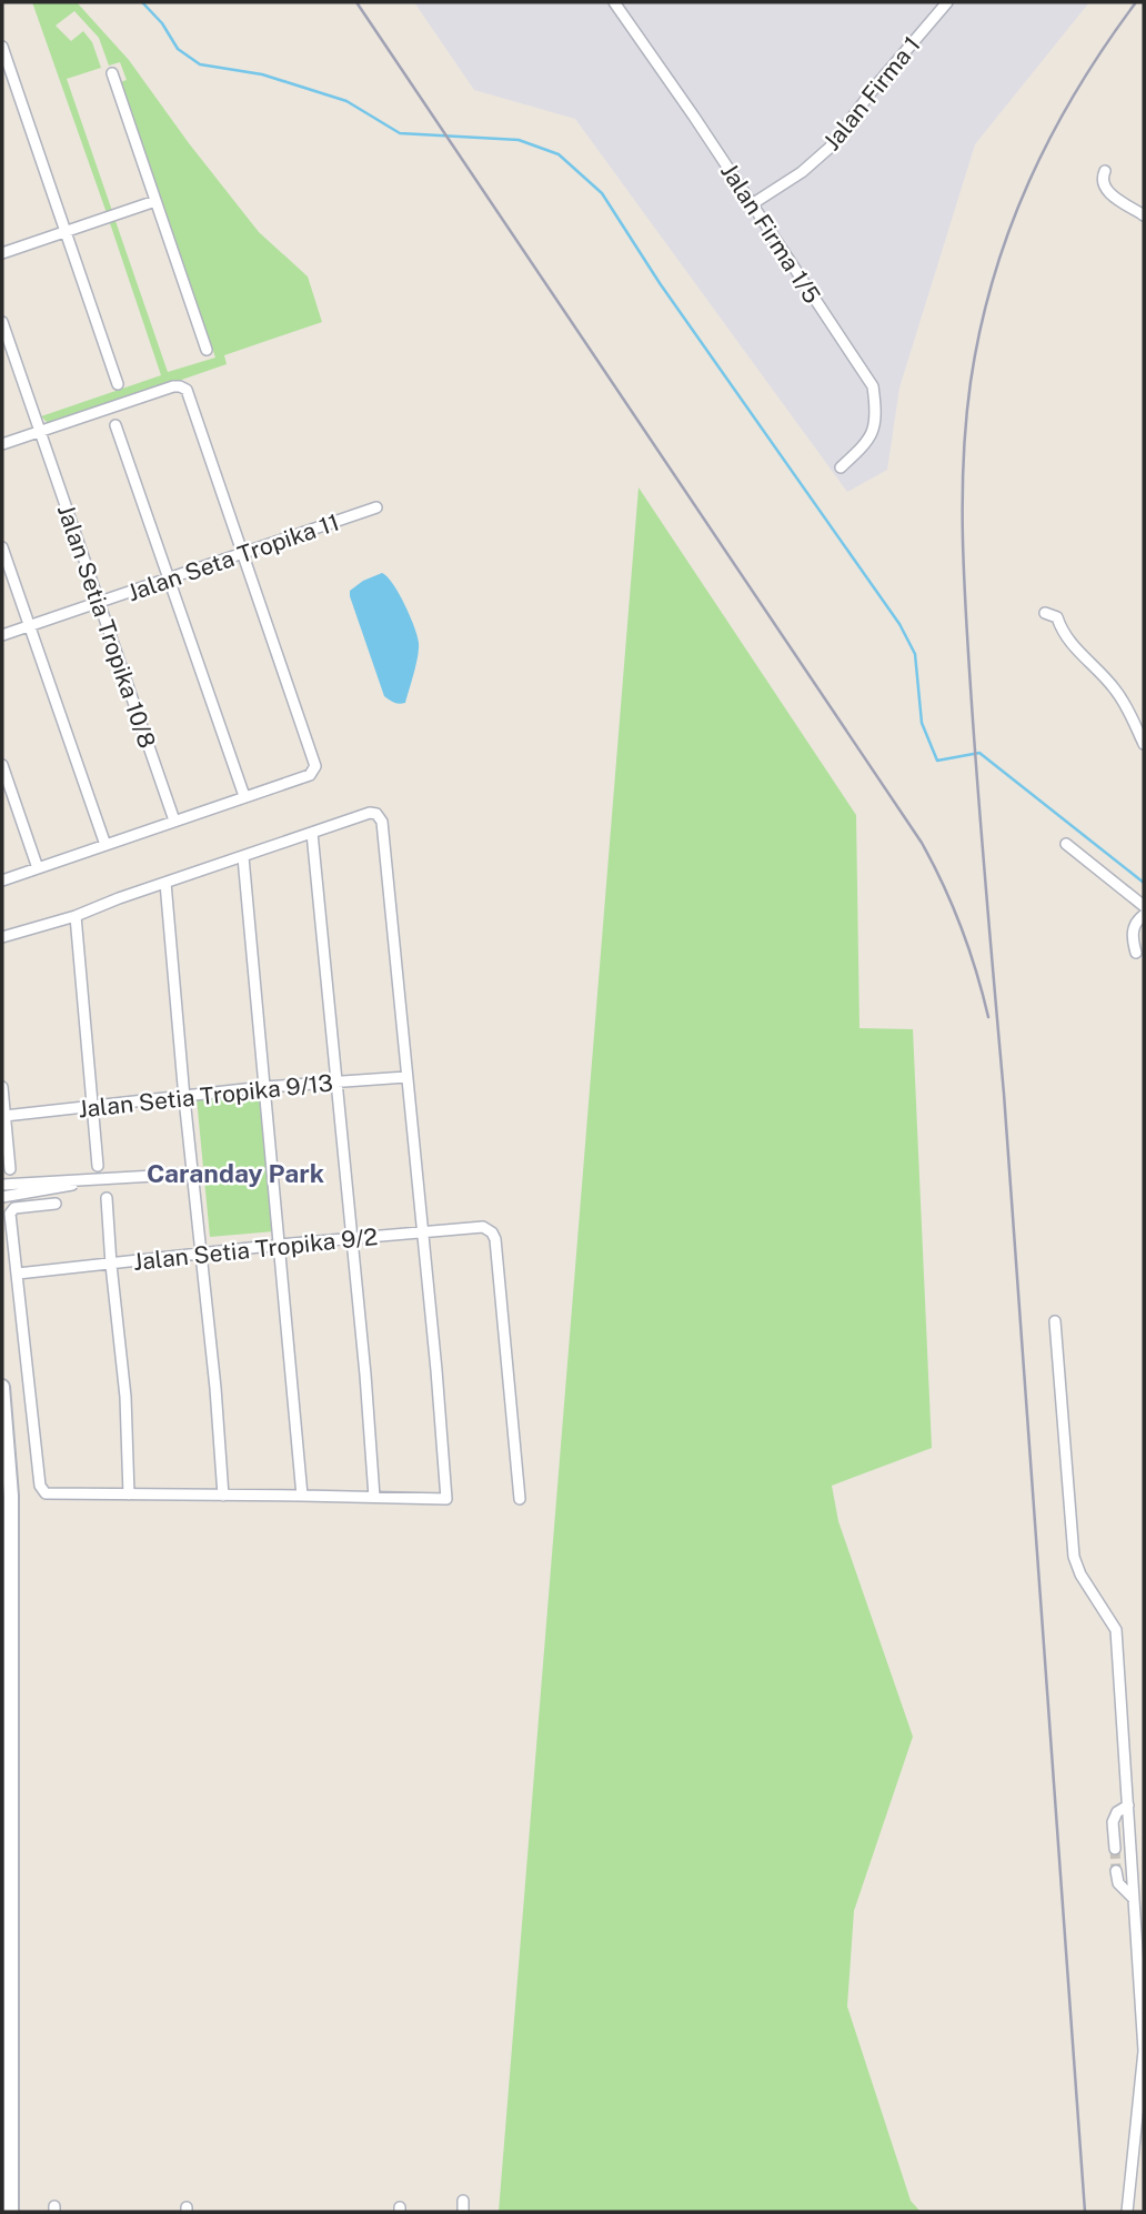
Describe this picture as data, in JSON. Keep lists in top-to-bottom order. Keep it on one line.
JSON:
{"streets":{"street":["Jalan Firma 1","Jalan Firma 1/5","Jalan Seta Tropika 11","Jalan Setia Tropika 10/8","Jalan Setia Tropika 9/13","Jalan Setia Tropika 9/2"]},"crossings":[["Jalan Firma 1","Jalan Firma 1/5"],["Jalan Seta Tropika 11","Jalan Setia Tropika 10/8"]],"districts":["Caranday Park"]}
